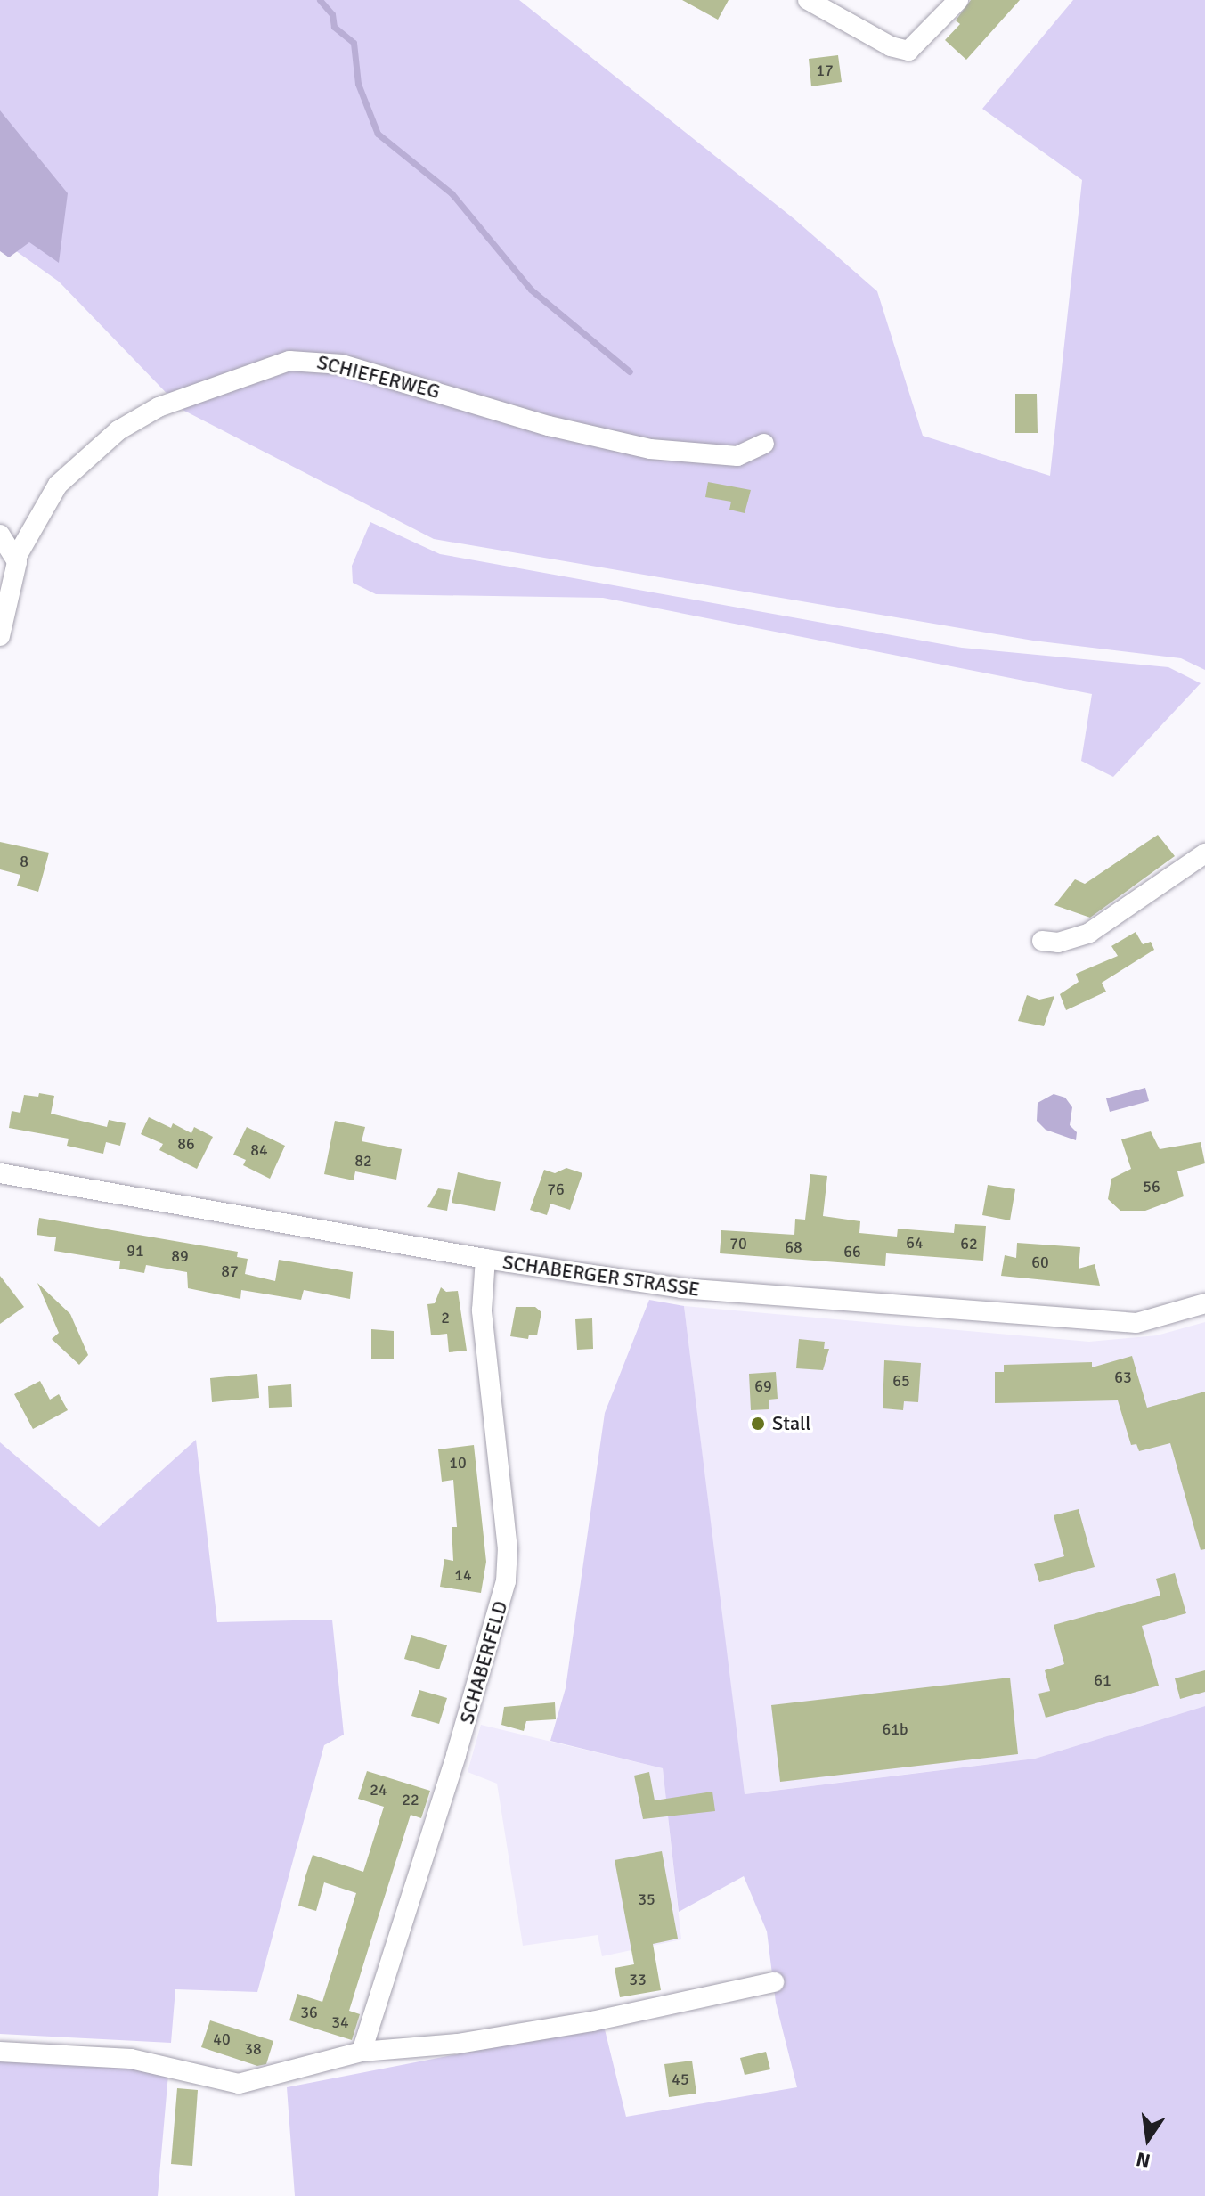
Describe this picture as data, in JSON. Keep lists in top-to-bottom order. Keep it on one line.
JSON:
{"streets":{"street":["SCHIEFERWEG","SCHABERGER STRASSE","SCHABERFELD"]},"crossings":[["SCHABERGER STRASSE","SCHABERFELD"]],"places":["Stall"],"house_numbers":["17","8","86","84","82","56","76","64","70","62","68","91","66","89","60","87","2","63","65","69","10","14","61","61b","24","22","35","33","36","34","40","38","45"],"north":"bottom"}
